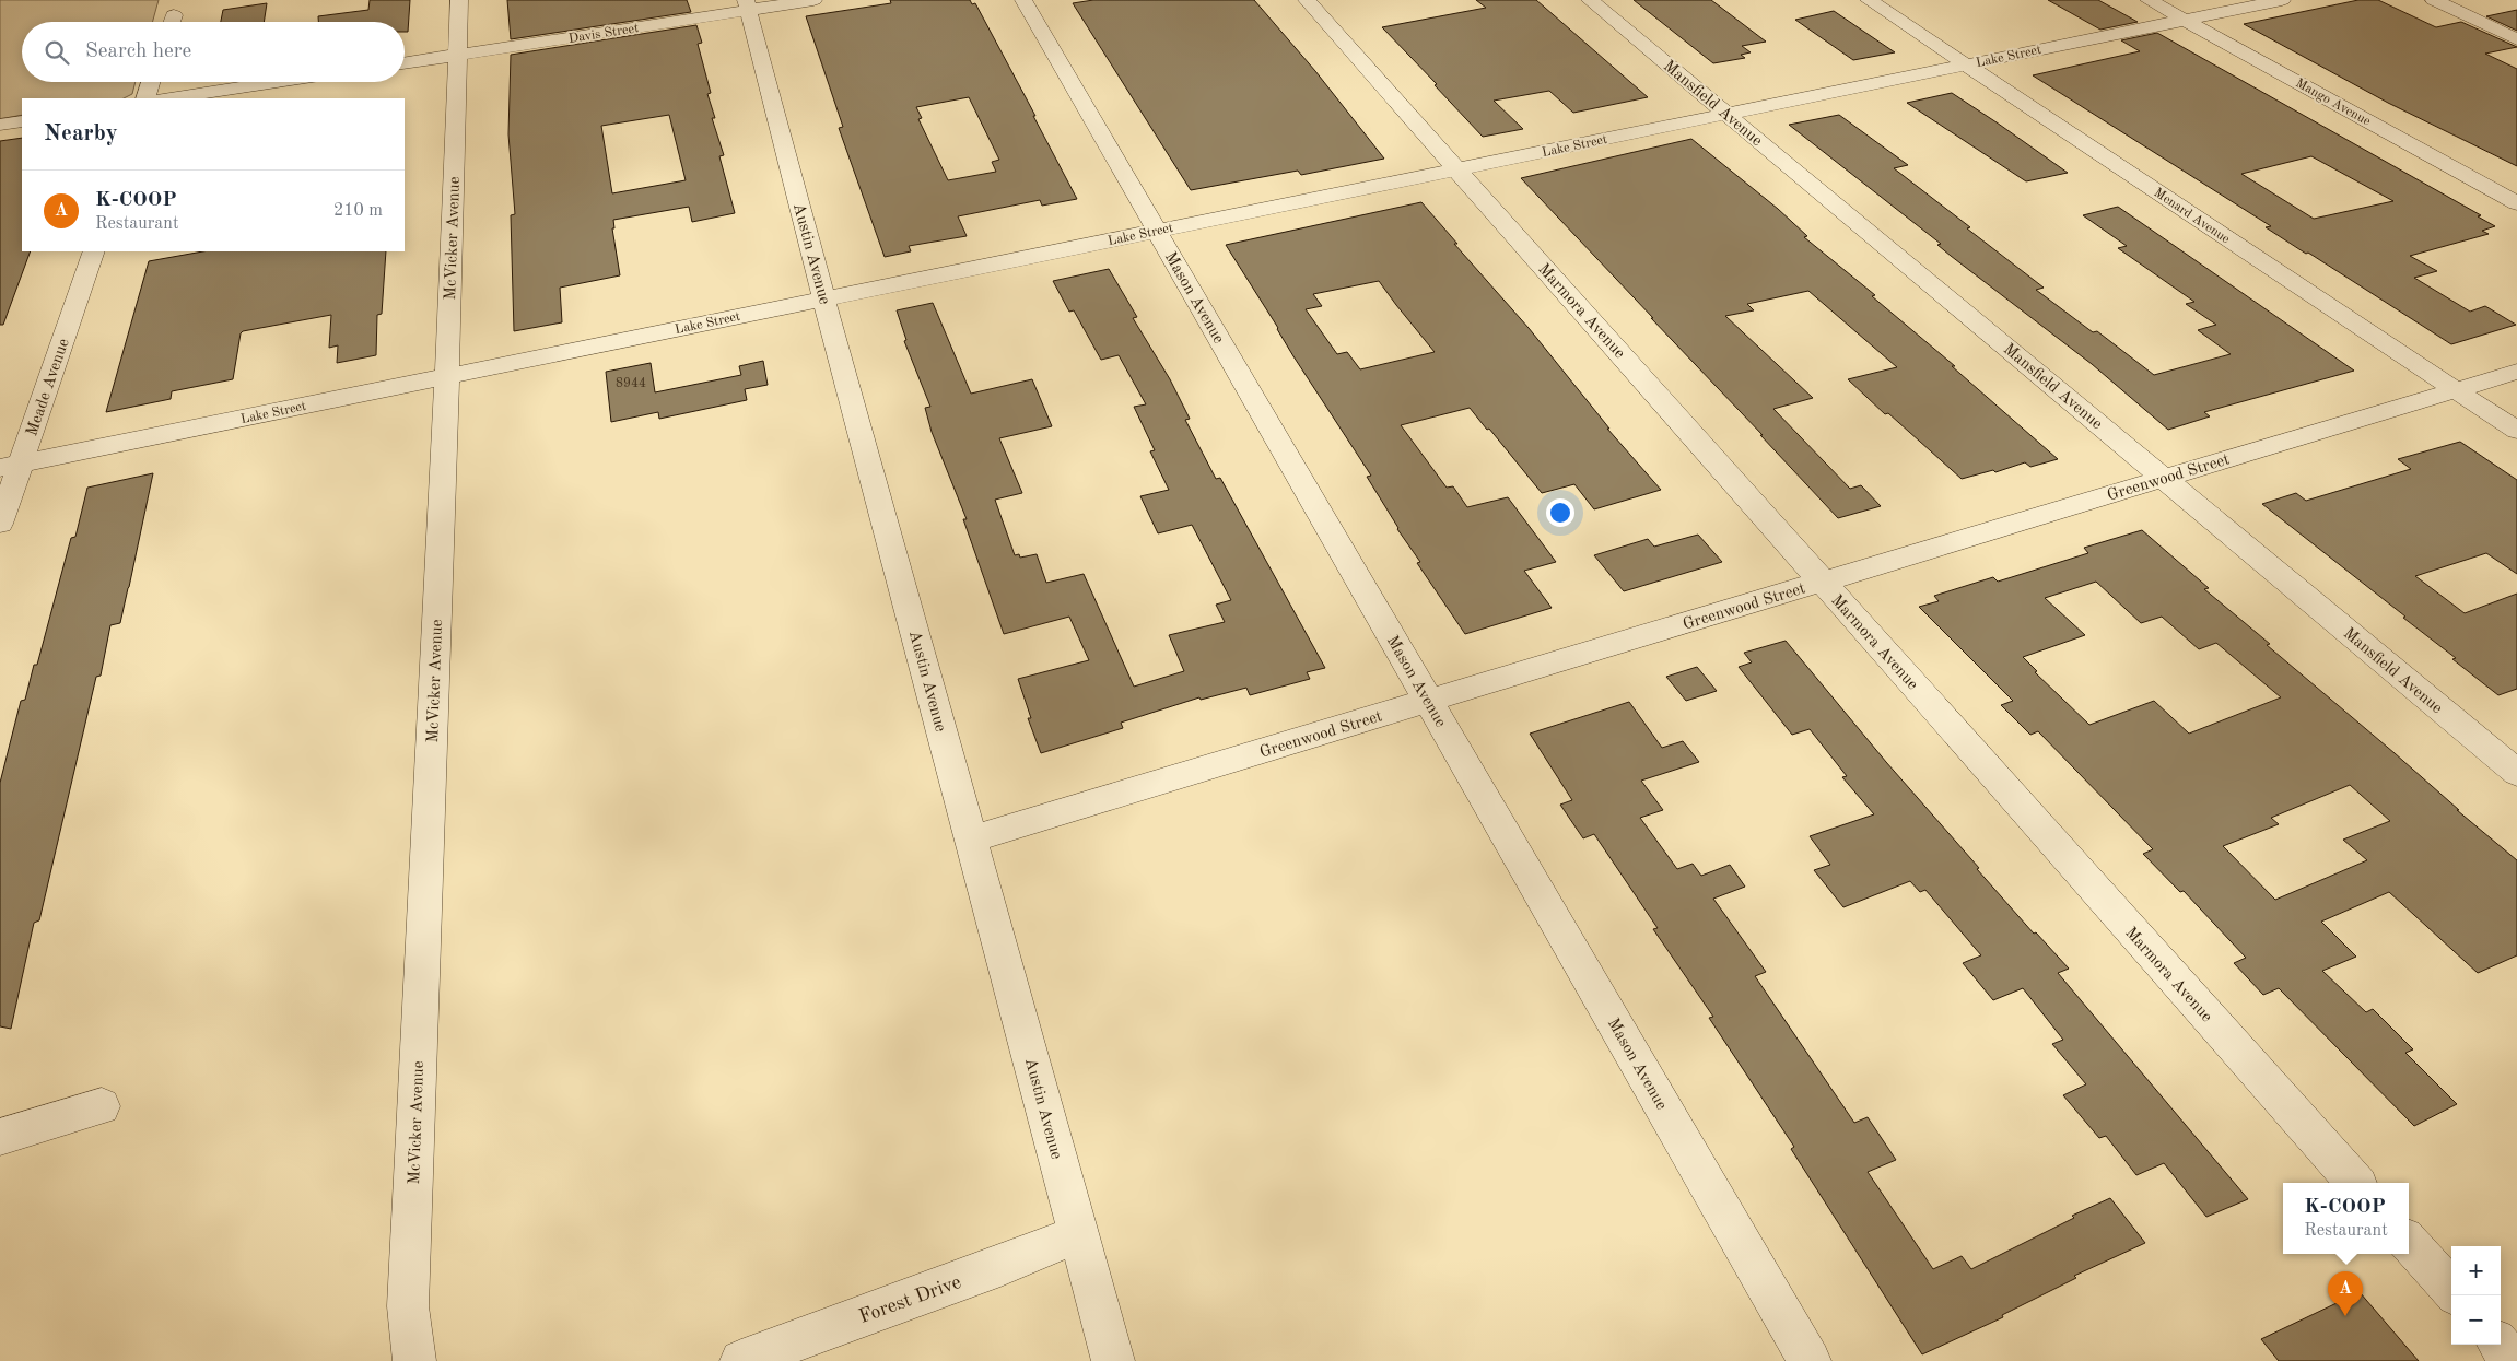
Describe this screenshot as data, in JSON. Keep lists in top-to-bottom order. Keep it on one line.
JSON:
{"streets":{"street":["Davis Street","Lake Street","Mango Avenue","Mansfield Avenue","Menard Avenue","McVicker Avenue","Austin Avenue","Mason Avenue","Marmora Avenue","Meade Avenue","Greenwood Street","Forest Drive"]},"crossings":[["Davis Street","McVicker Avenue"],["Davis Street","Austin Avenue"],["Lake Street","Mango Avenue"],["Lake Street","Mansfield Avenue"],["Lake Street","Menard Avenue"],["Lake Street","McVicker Avenue"],["Lake Street","Austin Avenue"],["Lake Street","Mason Avenue"],["Lake Street","Marmora Avenue"],["Lake Street","Meade Avenue"],["Mansfield Avenue","Greenwood Street"],["Menard Avenue","Greenwood Street"],["Austin Avenue","Greenwood Street"],["Austin Avenue","Forest Drive"],["Mason Avenue","Greenwood Street"],["Marmora Avenue","Greenwood Street"]],"house_numbers":["8944"],"page":{"search":"Search here","heading":"Nearby","list":[{"mark":"A","name":"K-COOP","note":"Restaurant","value":"210 m"}],"popup":["K-COOP","Restaurant"],"map_buttons":["+","−"],"pins":"A"}}
